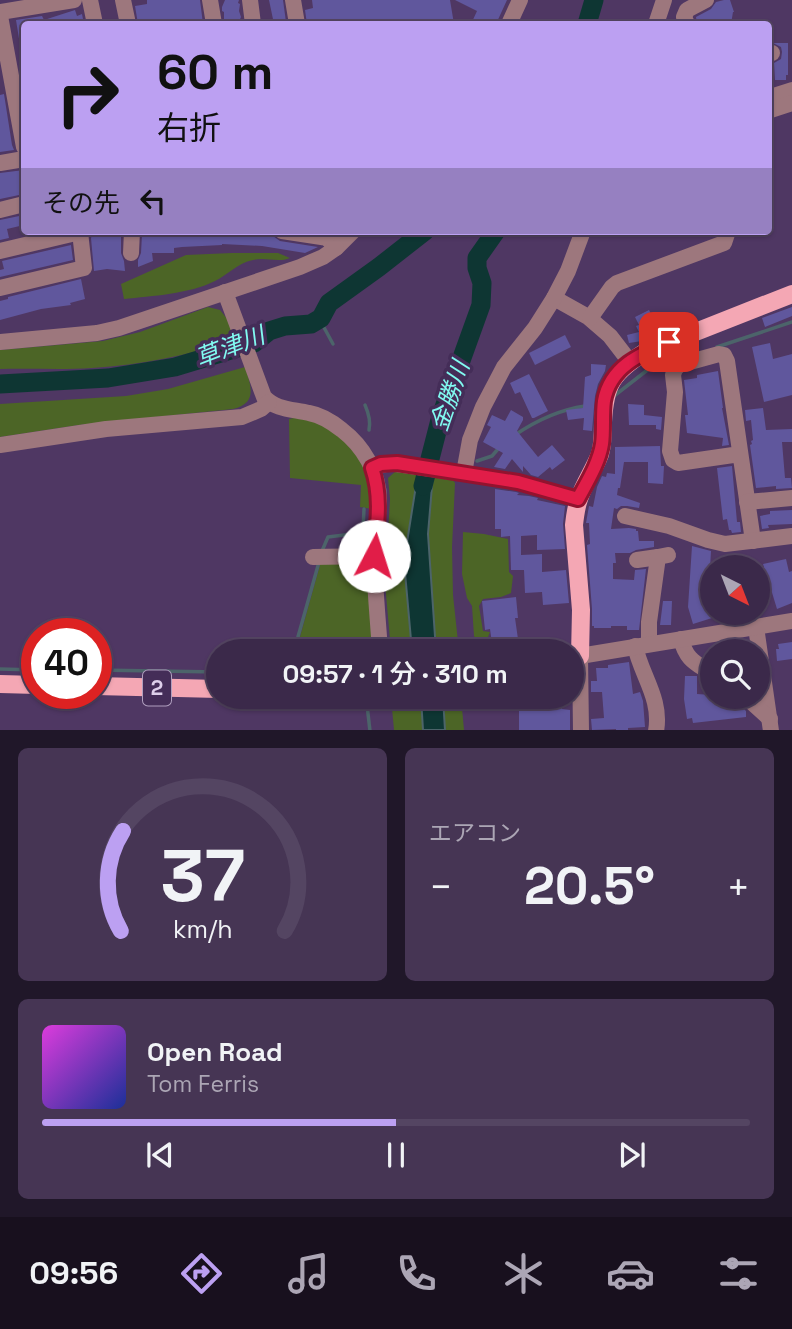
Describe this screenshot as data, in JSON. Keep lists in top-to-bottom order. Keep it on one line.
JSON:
{"streets":{"main road":["2"]},"water":["草津川","金勝川"],"north":"bottom right","page":{"turn":["60 m","右折"],"then":"その先","limit":"40","trip":"09:57 · 1 分 · 310 m","tile":"エアコン","heat":["−","20.5°","+"],"song":["Open Road","Tom Ferris"],"tabs":"09:56","gauge":["37","km/h"]}}
